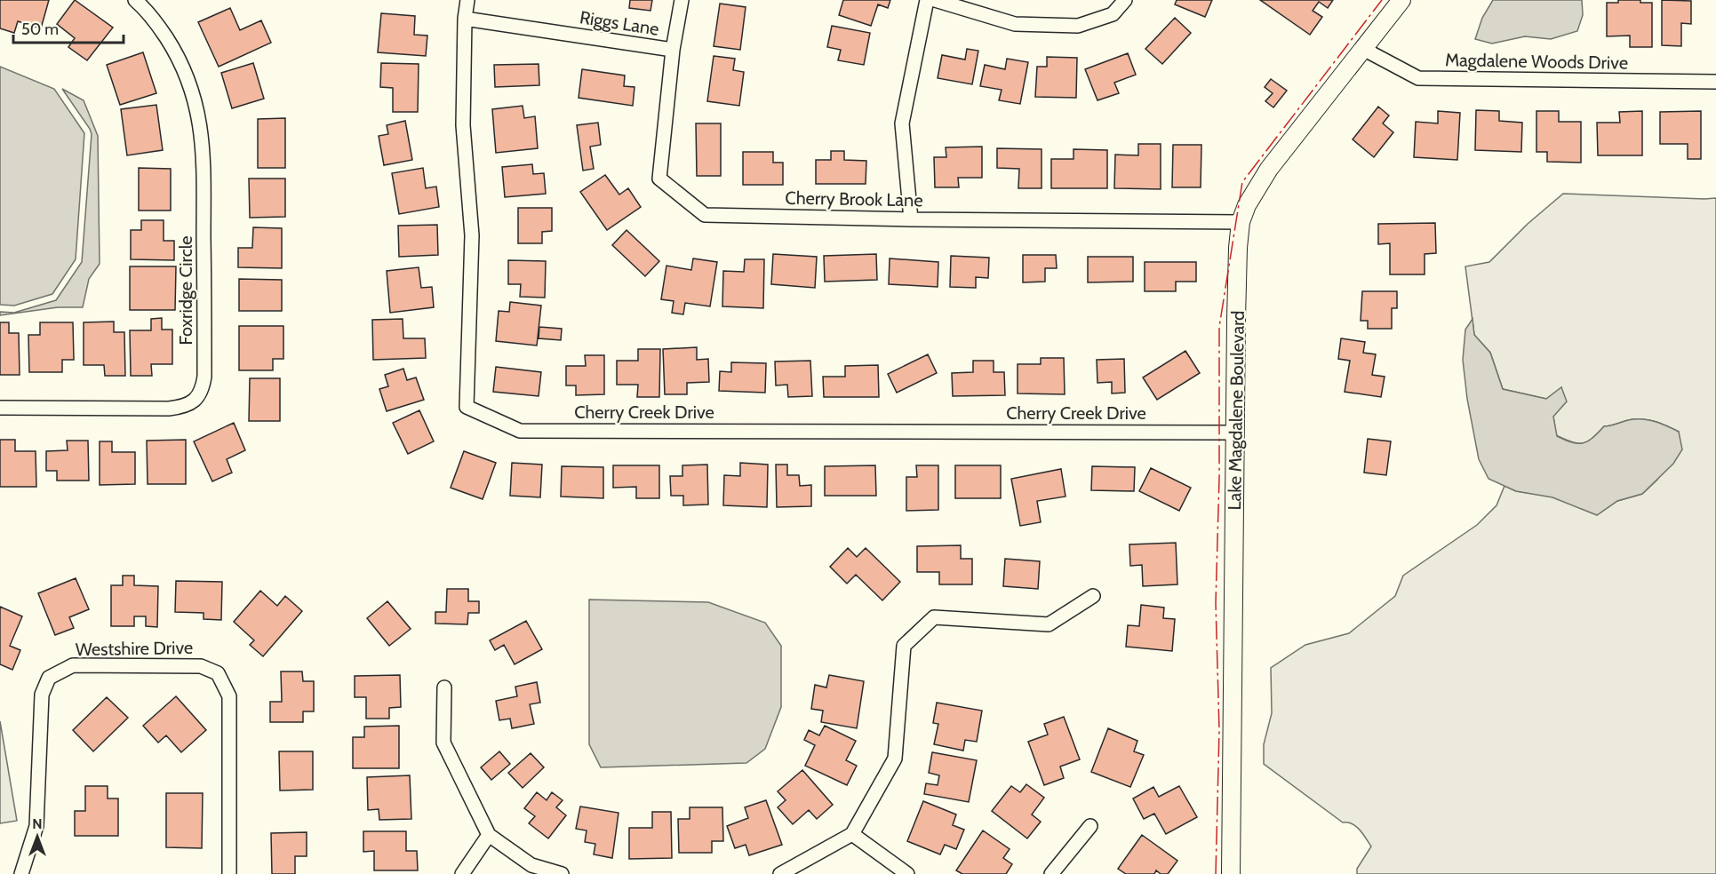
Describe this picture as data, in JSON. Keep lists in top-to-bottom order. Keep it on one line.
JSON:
{"streets":{"street":["Riggs Lane","Magdalene Woods Drive","Cherry Brook Lane","Foxridge Circle","Lake Magdalene Boulevard","Cherry Creek Drive","Westshire Drive"]},"crossings":[["Riggs Lane","Cherry Brook Lane"],["Riggs Lane","Cherry Creek Drive"],["Magdalene Woods Drive","Lake Magdalene Boulevard"],["Cherry Brook Lane","Lake Magdalene Boulevard"],["Lake Magdalene Boulevard","Cherry Creek Drive"]],"scale_bar":"50 m","north":"top"}
